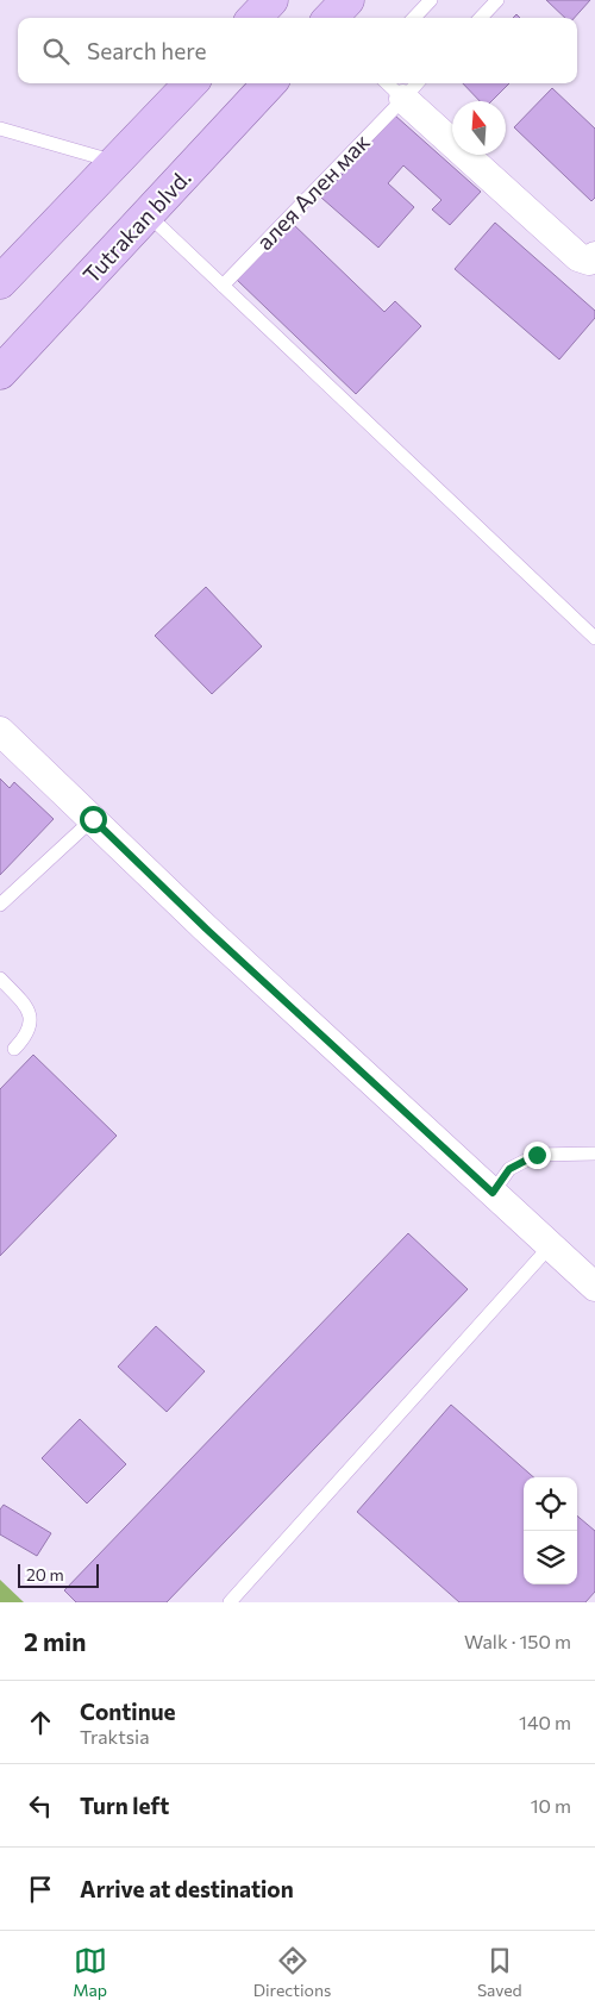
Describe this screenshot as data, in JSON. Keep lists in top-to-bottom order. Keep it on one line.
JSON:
{"streets":{"main road":["Tutrakan blvd."],"lane":["алея Ален мак"]},"scale_bar":"20 m","north":"top","page":{"search":"Search here","scale":"20 m","heading":["2 min","Walk · 150 m"],"list":[["Continue","Traktsia","140 m"],["Turn left","10 m"],"Arrive at destination"],"nav":["Map","Directions","Saved"]}}
